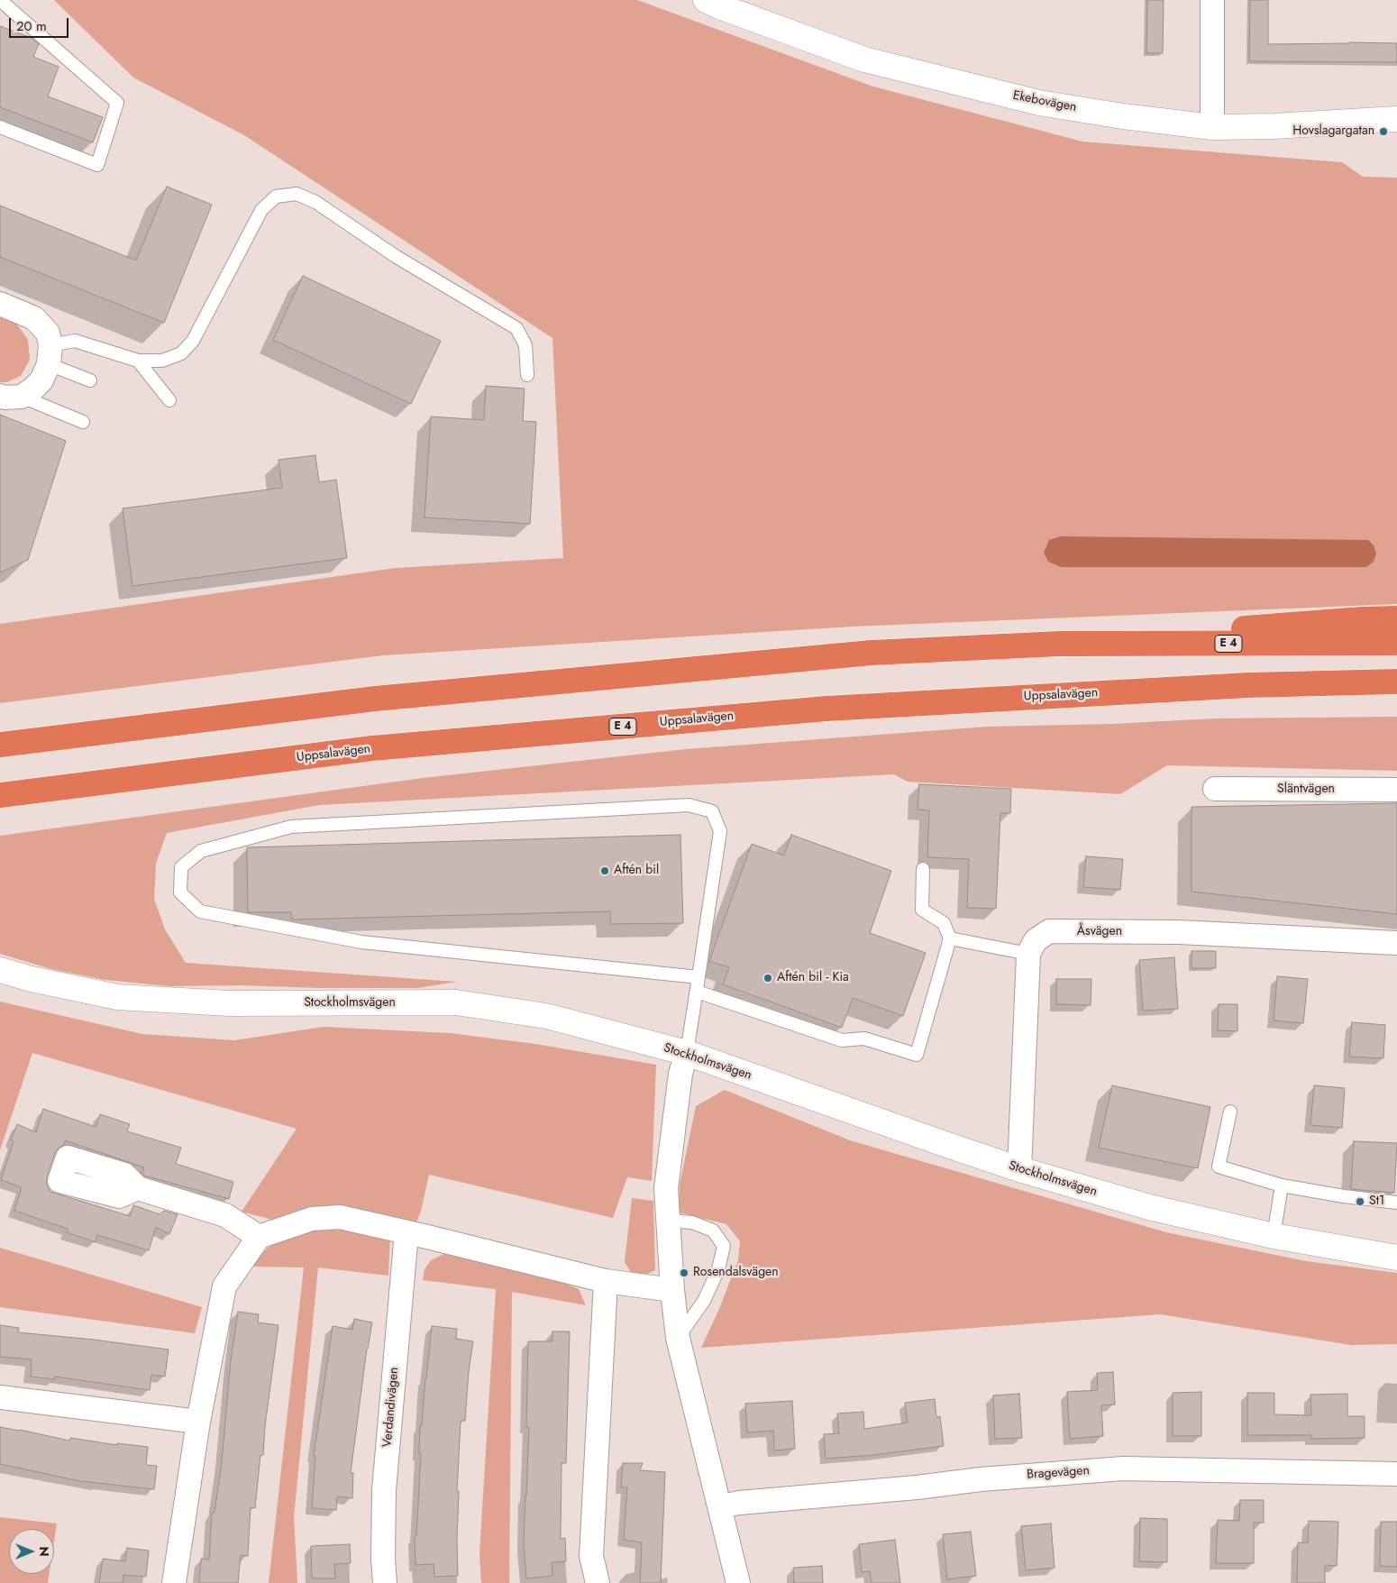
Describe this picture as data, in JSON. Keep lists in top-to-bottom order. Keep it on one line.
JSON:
{"streets":{"highway":["E 4","Uppsalavägen"],"main road":["Ekebovägen","Stockholmsvägen"],"street":["Släntvägen","Åsvägen","Verdandivägen","Bragevägen"]},"places":["Hovslagargatan","Aftén bil","Aftén bil - Kia","St1","Rosendalsvägen"],"scale_bar":"20 m","north":"right"}
